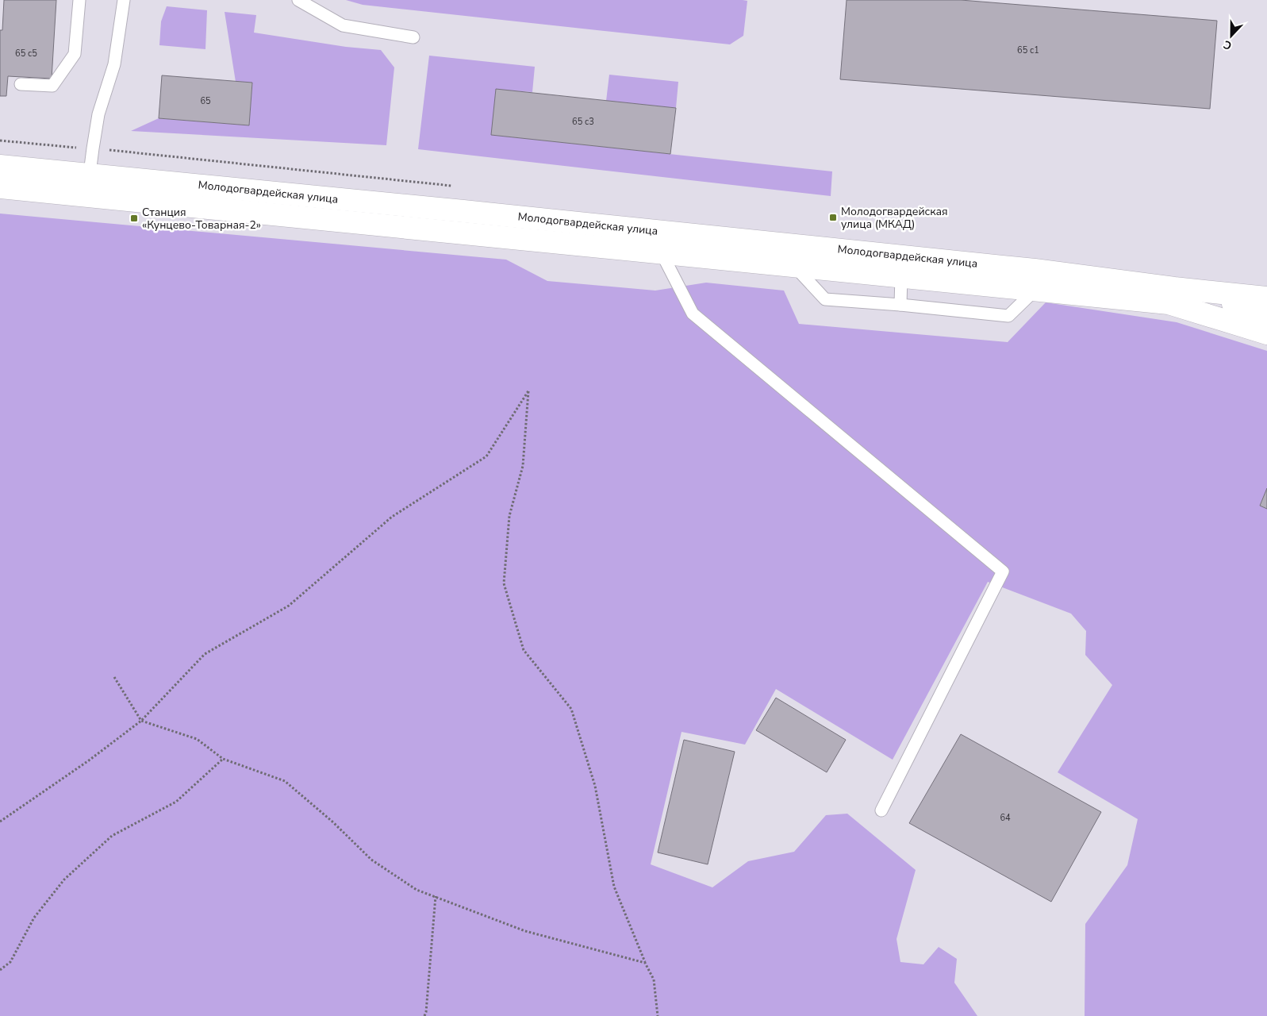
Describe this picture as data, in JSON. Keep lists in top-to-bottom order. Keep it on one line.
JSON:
{"streets":{"main road":["Молодогвардейская улица"]},"places":{"transit":["Молодогвардейская улица (МКАД)","Станция «Кунцево-Товарная-2»"]},"house_numbers":["65 с1","65 с5","65","65 с3","64"],"north":"bottom"}
